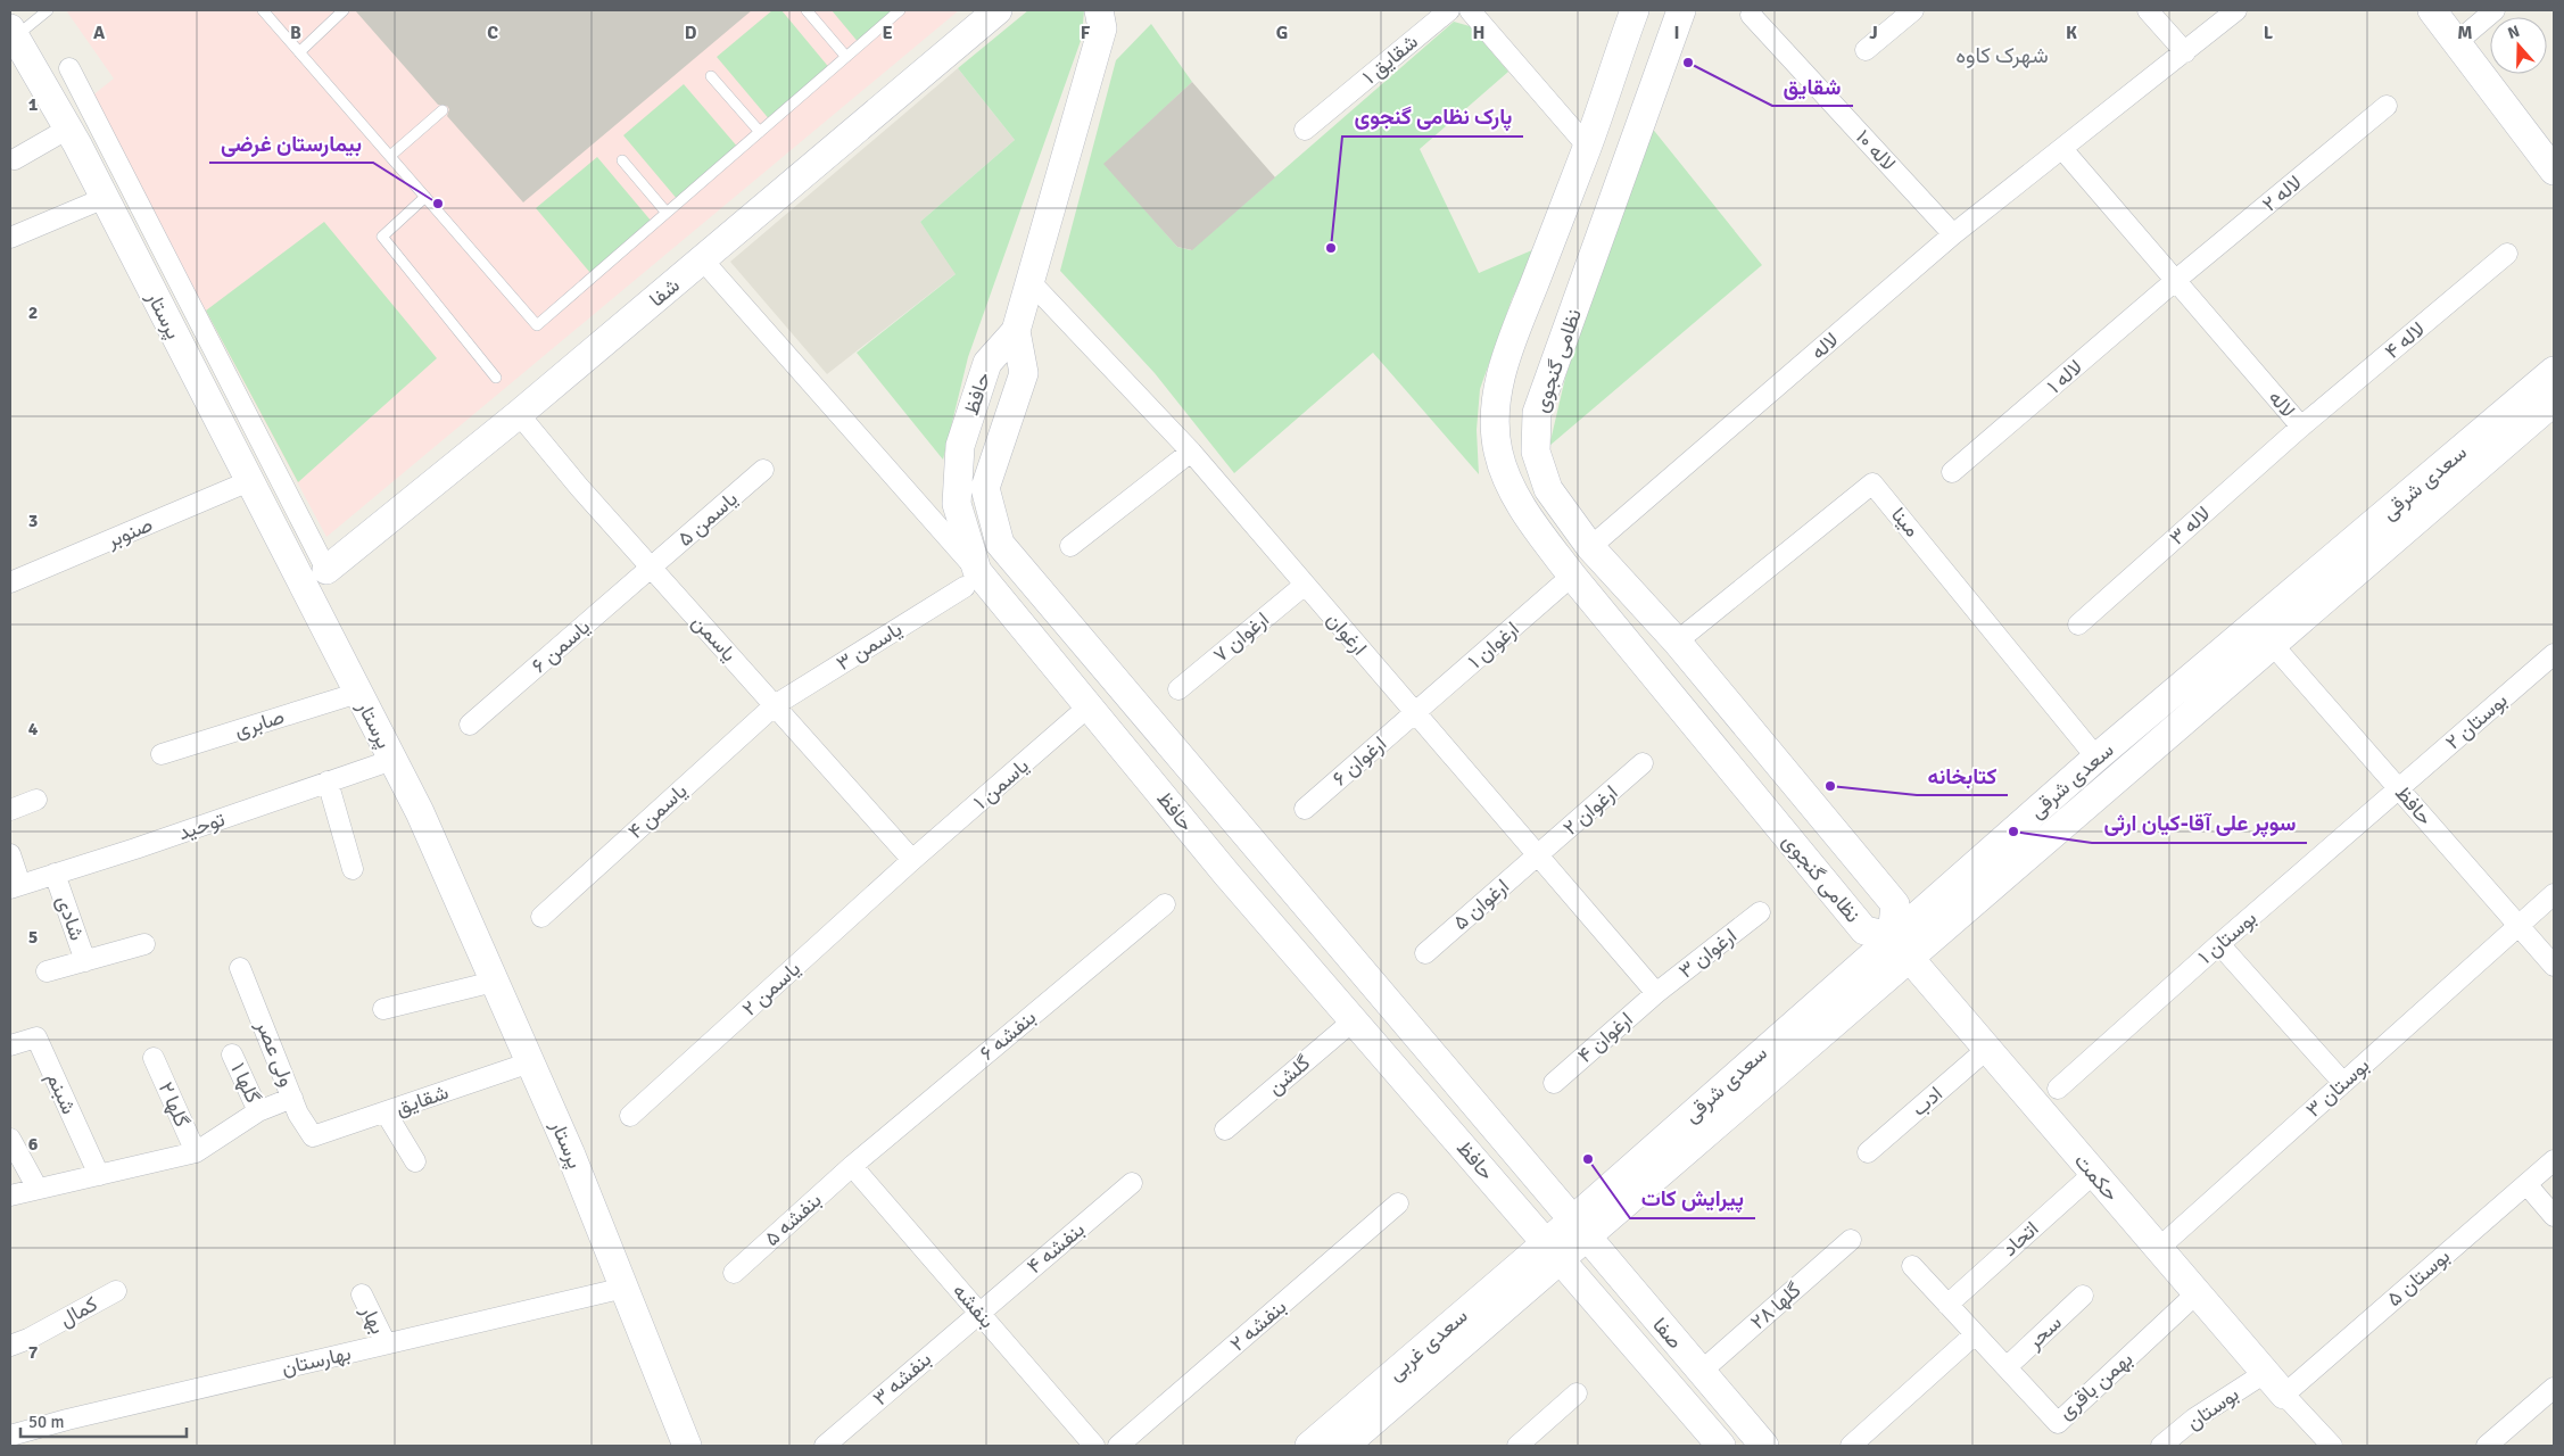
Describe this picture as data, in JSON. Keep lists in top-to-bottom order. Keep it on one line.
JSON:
{"streets":{"street":["شقایق ۱","لاله ۱۰","لاله ۲","شفا","پرستار","لاله ۴","لاله","نظامی گنجوی","لاله ۱","حافظ","سعدی شرقی","یاسمن ۵","مینا","لاله ۳","صنوبر","ارغوان","ارغوان ۷","یاسمن","ارغوان ۱","یاسمن ۶","یاسمن ۳","بوستان ۲","صابری","ارغوان ۶","یاسمن ۱","ارغوان ۲","یاسمن ۴","توحید","ارغوان ۵","شادی","بوستان ۱","ارغوان ۳","یاسمن ۲","بنفشه ۶","ارغوان ۴","ولی عصر","گلشن","گلها ۱","بوستان ۳","شبنم","شقایق","ادب","گلها ۲","حکمت","بنفشه ۵","اتحاد","بنفشه ۴","بوستان ۵","بنفشه","گلها ۲۸","کمال","بهار","بنفشه ۲","سحر","صفا","سعدی غربی","بهارستان","بنفشه ۳","بهمن باقری","بوستان"]},"crossings":[["لاله ۱۰","لاله"],["لاله ۲","لاله"],["لاله ۲","لاله ۱"],["شفا","یاسمن"],["پرستار","صنوبر"],["پرستار","صابری"],["پرستار","توحید"],["پرستار","شقایق"],["پرستار","بهارستان"],["لاله ۴","لاله"],["لاله ۴","لاله ۳"],["لاله","نظامی گنجوی"],["لاله","لاله ۱"],["لاله","لاله ۳"],["نظامی گنجوی","سعدی شرقی"],["نظامی گنجوی","مینا"],["نظامی گنجوی","ارغوان ۱"],["نظامی گنجوی","حکمت"],["حافظ","سعدی شرقی"],["حافظ","ارغوان"],["حافظ","یاسمن ۳"],["حافظ","بوستان ۲"],["حافظ","یاسمن ۱"],["حافظ","بوستان ۱"],["حافظ","گلشن"],["حافظ","بوستان ۳"],["حافظ","صفا"],["حافظ","سعدی غربی"],["سعدی شرقی","مینا"],["سعدی شرقی","حکمت"],["سعدی شرقی","صفا"],["سعدی شرقی","سعدی غربی"],["یاسمن ۵","یاسمن"],["یاسمن ۵","یاسمن ۶"],["ارغوان","ارغوان ۷"],["ارغوان","ارغوان ۱"],["ارغوان","ارغوان ۶"],["ارغوان","ارغوان ۲"],["ارغوان","ارغوان ۵"],["ارغوان","ارغوان ۳"],["ارغوان","ارغوان ۴"],["یاسمن","یاسمن ۶"],["یاسمن","یاسمن ۳"],["یاسمن","یاسمن ۱"],["یاسمن","یاسمن ۴"],["یاسمن","یاسمن ۲"],["ارغوان ۱","ارغوان ۶"],["یاسمن ۳","یاسمن ۴"],["بوستان ۲","بوستان ۱"],["یاسمن ۱","یاسمن ۲"],["ارغوان ۲","ارغوان ۵"],["توحید","شادی"],["ارغوان ۳","ارغوان ۴"],["بنفشه ۶","بنفشه ۵"],["بنفشه ۶","بنفشه"],["ولی عصر","شقایق"],["بوستان ۳","حکمت"],["ادب","حکمت"],["حکمت","اتحاد"],["حکمت","بوستان ۵"],["حکمت","بهمن باقری"],["حکمت","بوستان"],["بنفشه ۵","بنفشه"],["اتحاد","بهمن باقری"],["بنفشه ۴","بنفشه"],["بنفشه ۴","بنفشه ۳"],["بنفشه","بنفشه ۳"],["گلها ۲۸","صفا"],["بهار","بهارستان"],["سحر","بهمن باقری"],["صفا","سعدی غربی"]],"districts":["شهرک کاوه"],"places":["شقایق","بیمارستان غرضی","پارک نظامی گنجوی","کتابخانه","سوپر علی آقا-کیان ارثی","پیرایش کات"],"scale_bar":"50 m","north":"top","grid":{"columns":["A","B","C","D","E","F","G","H","I","J","K","L","M"],"rows":["1","2","3","4","5","6","7"]}}
